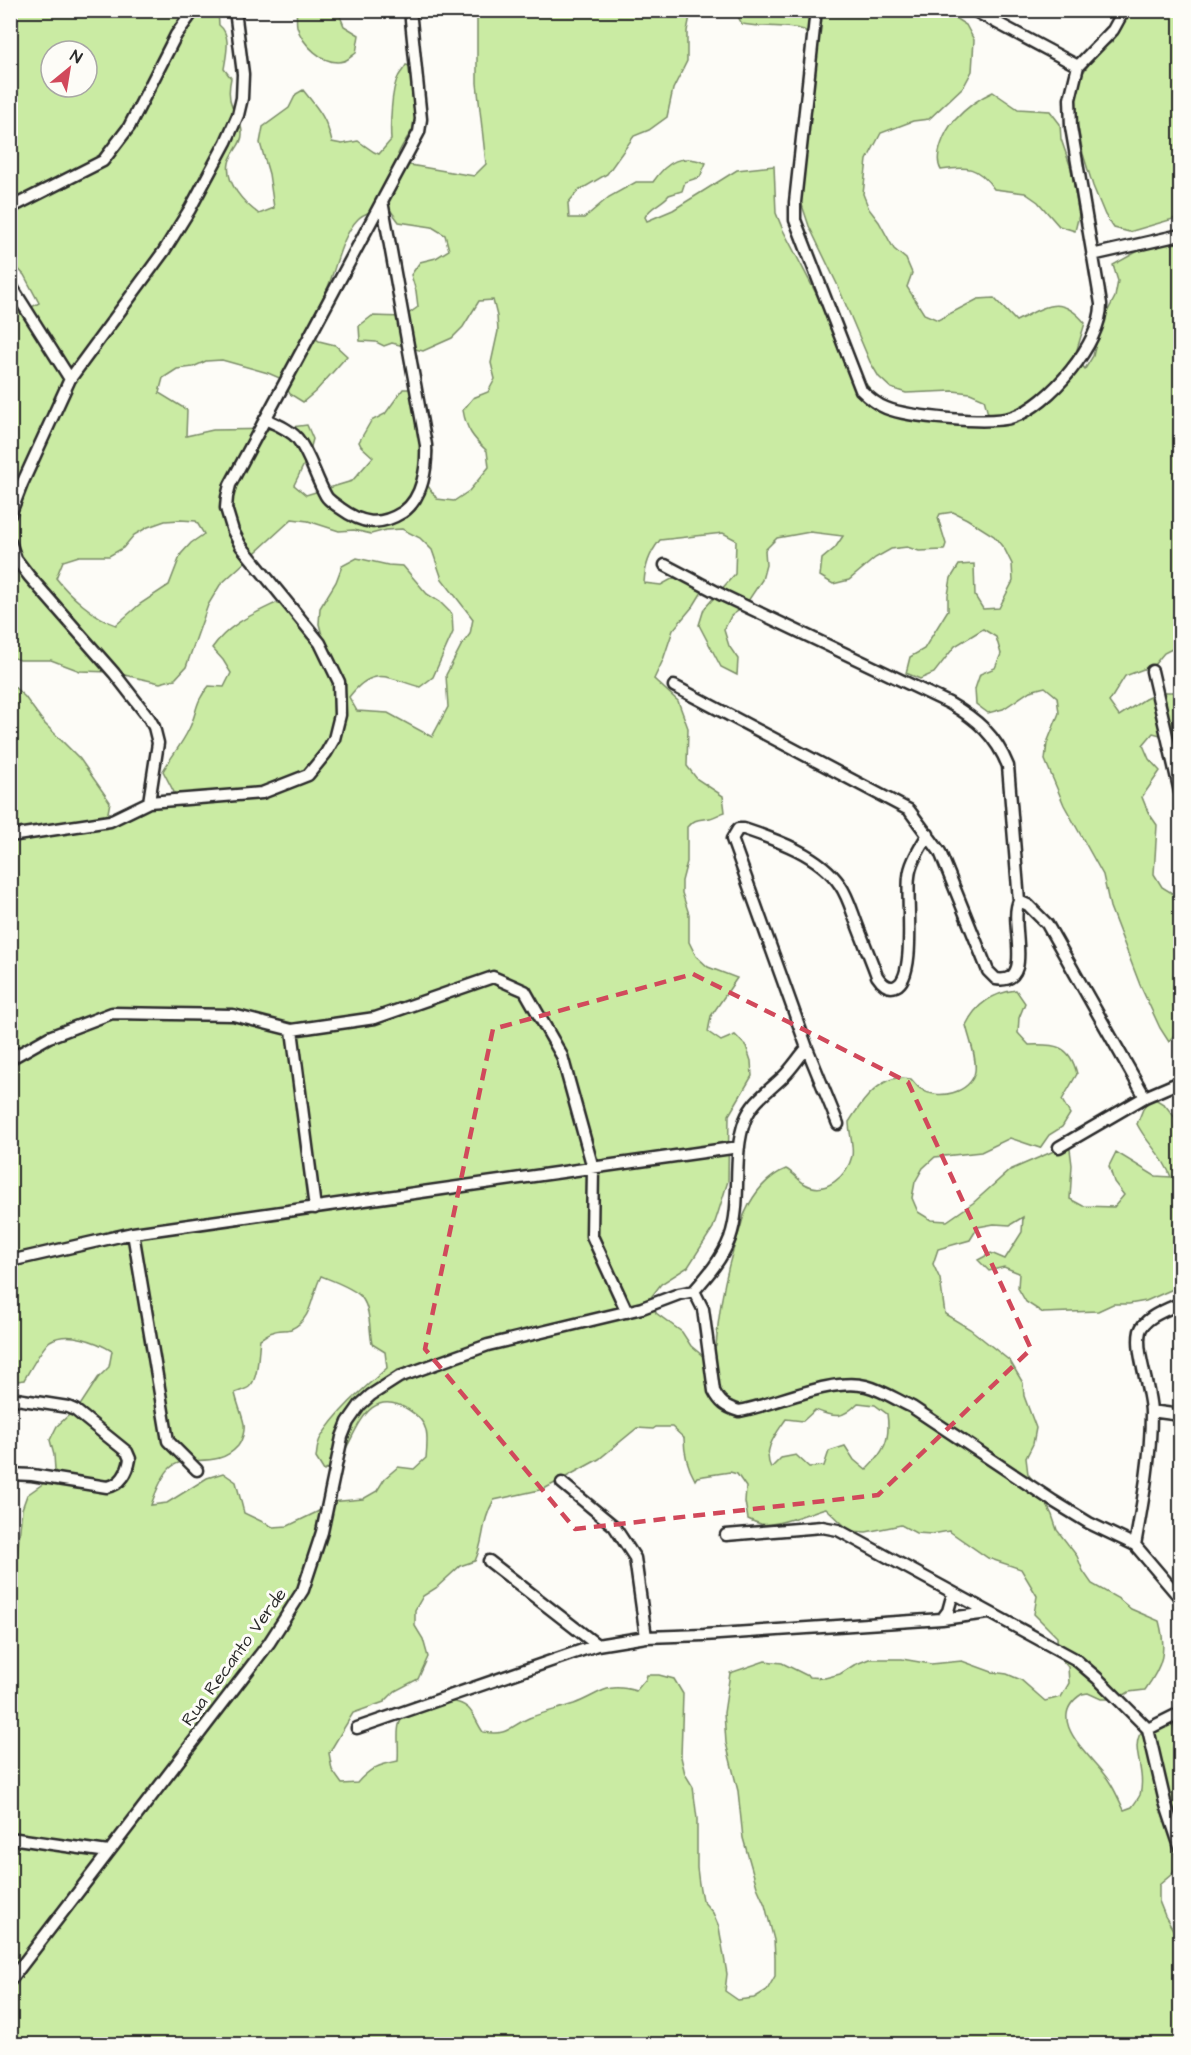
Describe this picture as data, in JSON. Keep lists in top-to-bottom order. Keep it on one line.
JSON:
{"streets":{"street":["Rua Recanto Verde"]},"north":"top right"}
